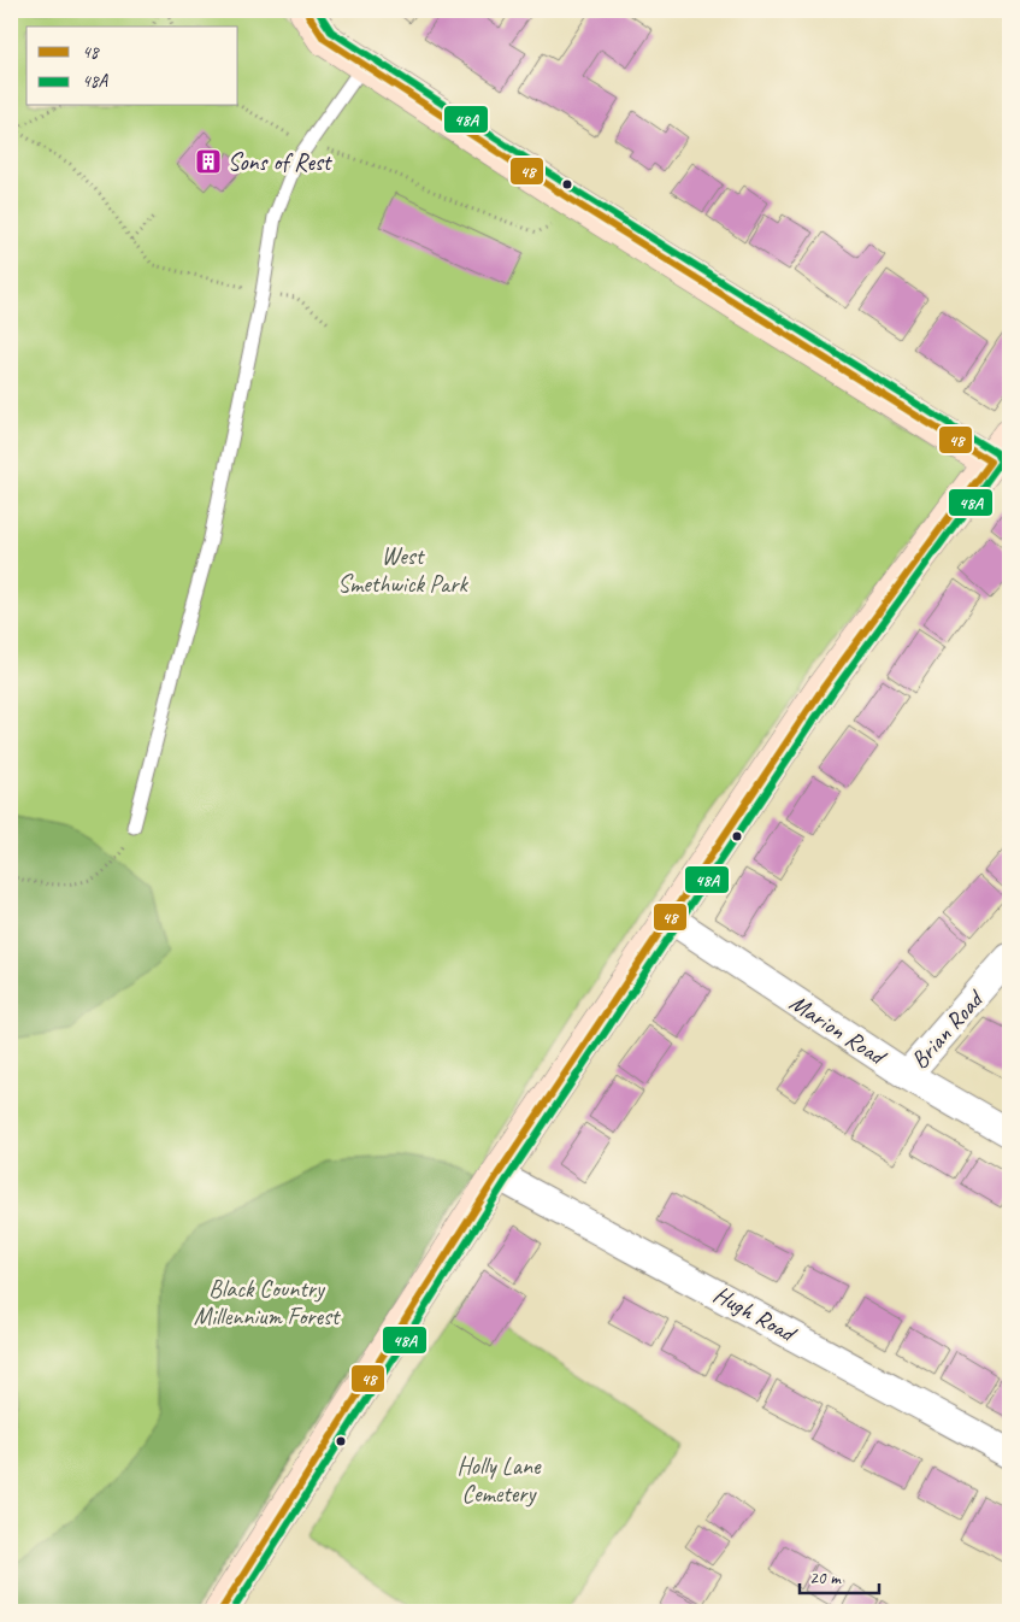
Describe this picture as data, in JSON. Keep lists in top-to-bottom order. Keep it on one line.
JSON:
{"streets":{"street":["Marion Road","Brian Road","Hugh Road"]},"crossings":[["Marion Road","Brian Road"]],"parks":["West Smethwick Park","Black Country Millennium Forest","Holly Lane Cemetery"],"places":{"building":["Sons of Rest"]},"lines":["transit line 48","transit line 48A"],"legend":["48","48A"],"scale_bar":"20 m"}
